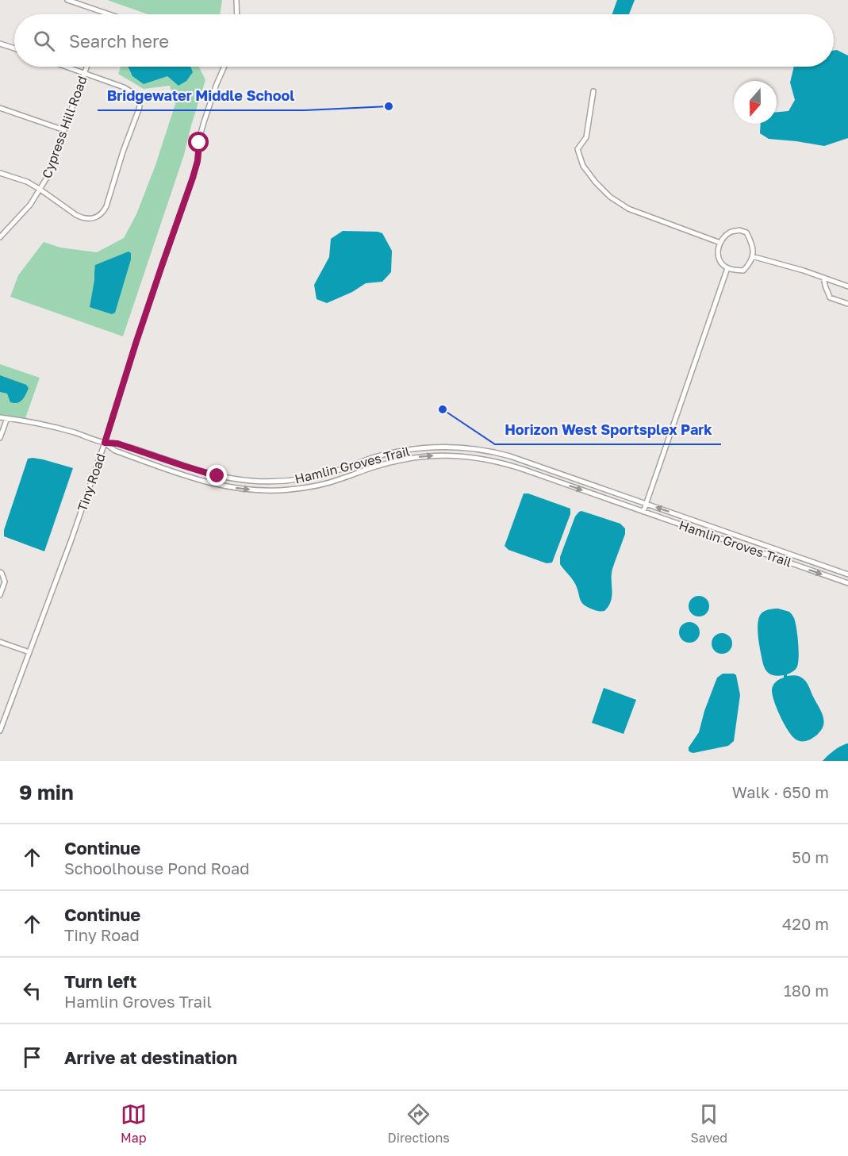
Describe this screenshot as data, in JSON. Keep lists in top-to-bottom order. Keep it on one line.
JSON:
{"streets":{"street":["Cypress Hill Road","Hamlin Groves Trail","Tiny Road"]},"crossings":[["Hamlin Groves Trail","Tiny Road"]],"places":["Bridgewater Middle School","Horizon West Sportsplex Park"],"north":"bottom","page":{"search":"Search here","heading":["9 min","Walk · 650 m"],"list":[["Continue","Schoolhouse Pond Road","50 m"],["Continue","Tiny Road","420 m"],["Turn left","Hamlin Groves Trail","180 m"],"Arrive at destination"],"nav":["Map","Directions","Saved"]}}
